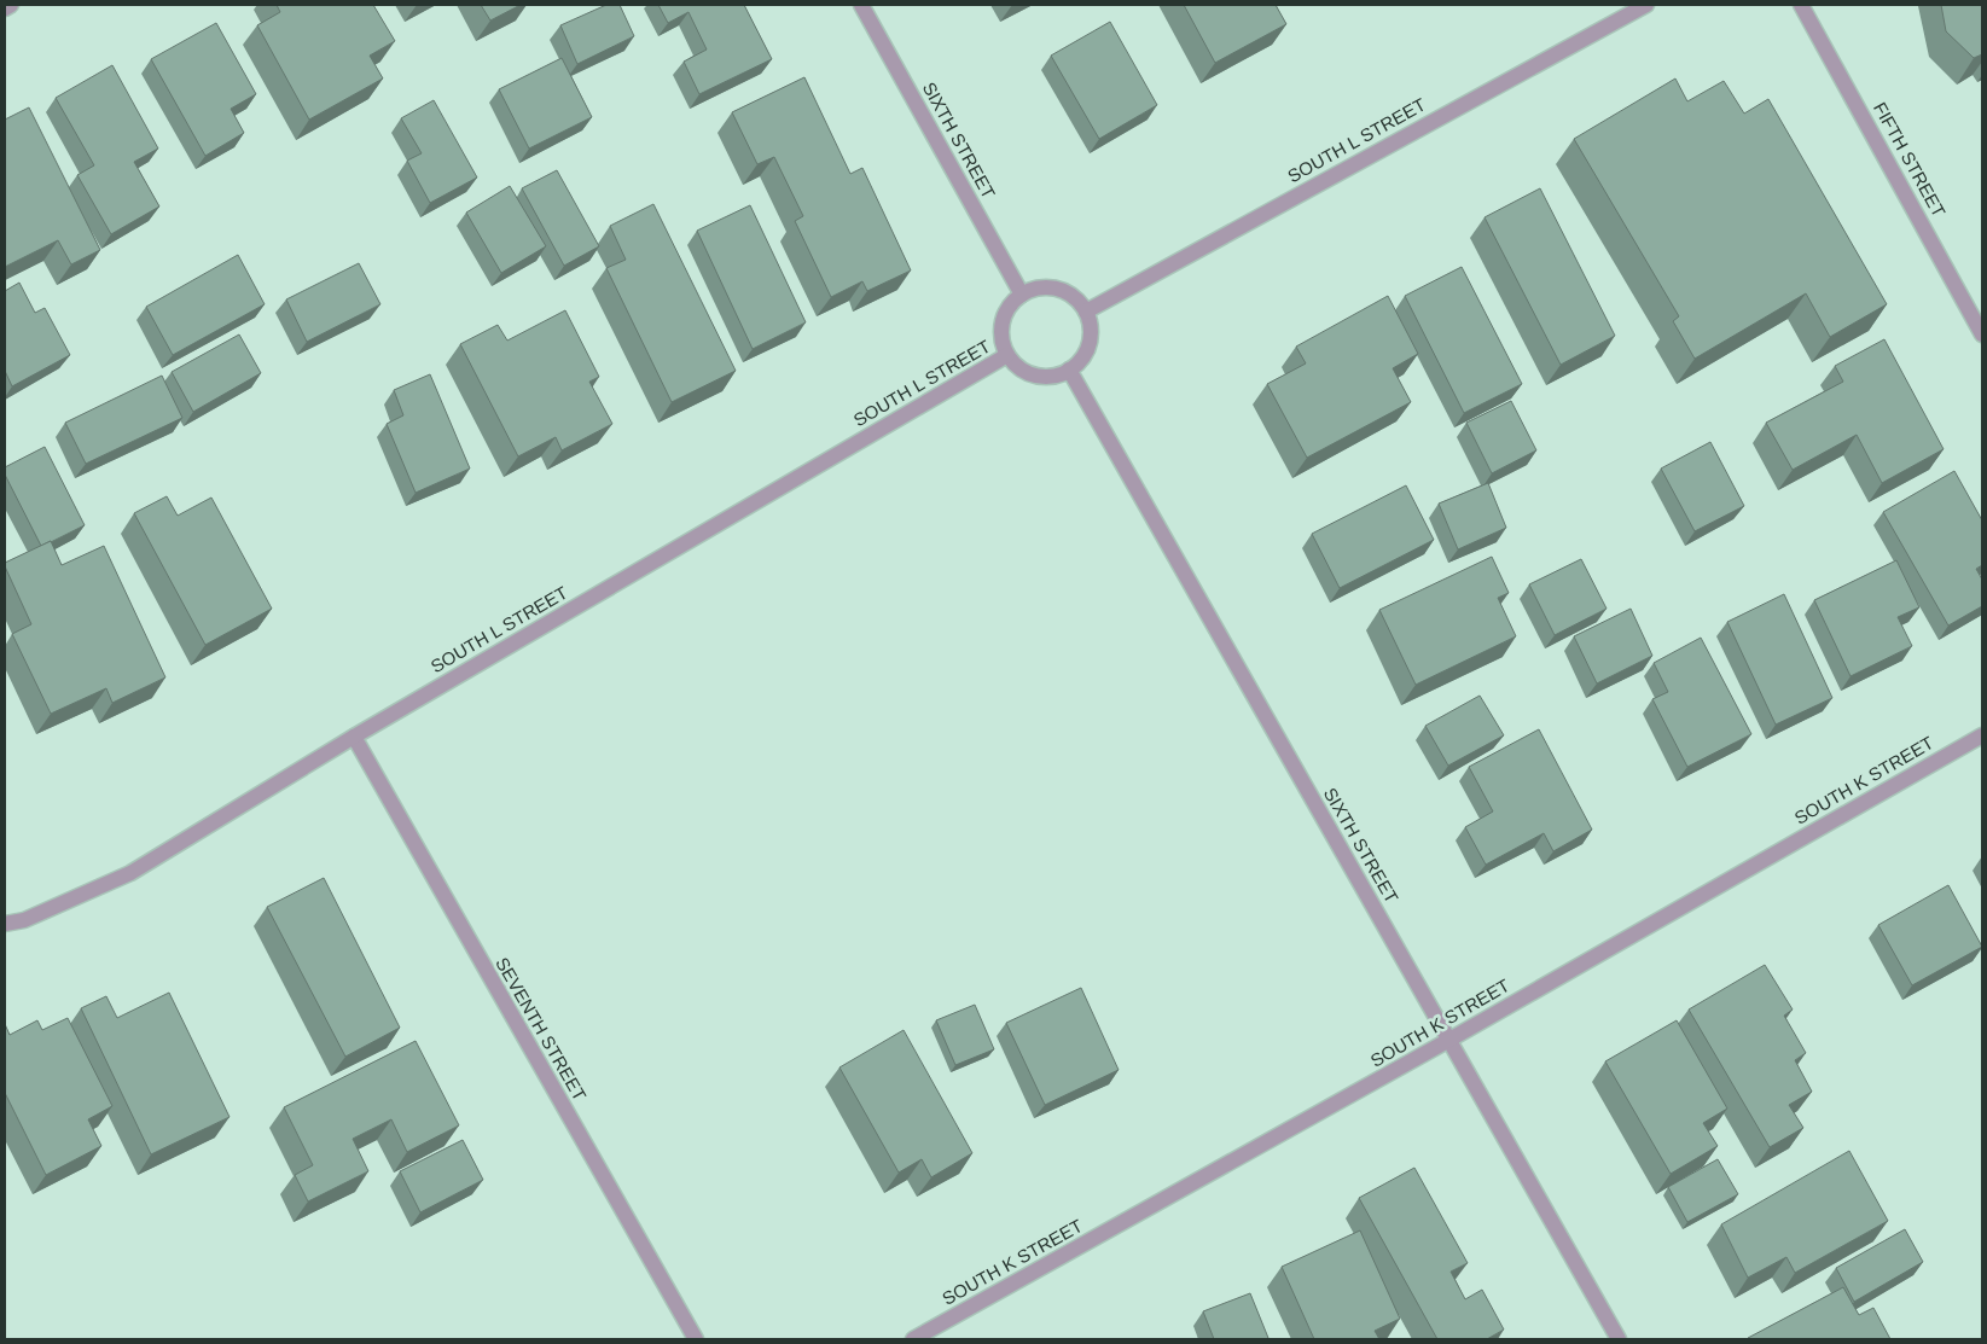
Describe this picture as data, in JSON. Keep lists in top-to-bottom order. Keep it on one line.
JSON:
{"streets":{"street":["SIXTH STREET","SOUTH L STREET","FIFTH STREET","SOUTH K STREET","SEVENTH STREET"]},"crossings":[["SIXTH STREET","SOUTH L STREET"],["SIXTH STREET","SOUTH K STREET"],["SOUTH L STREET","SEVENTH STREET"]]}
